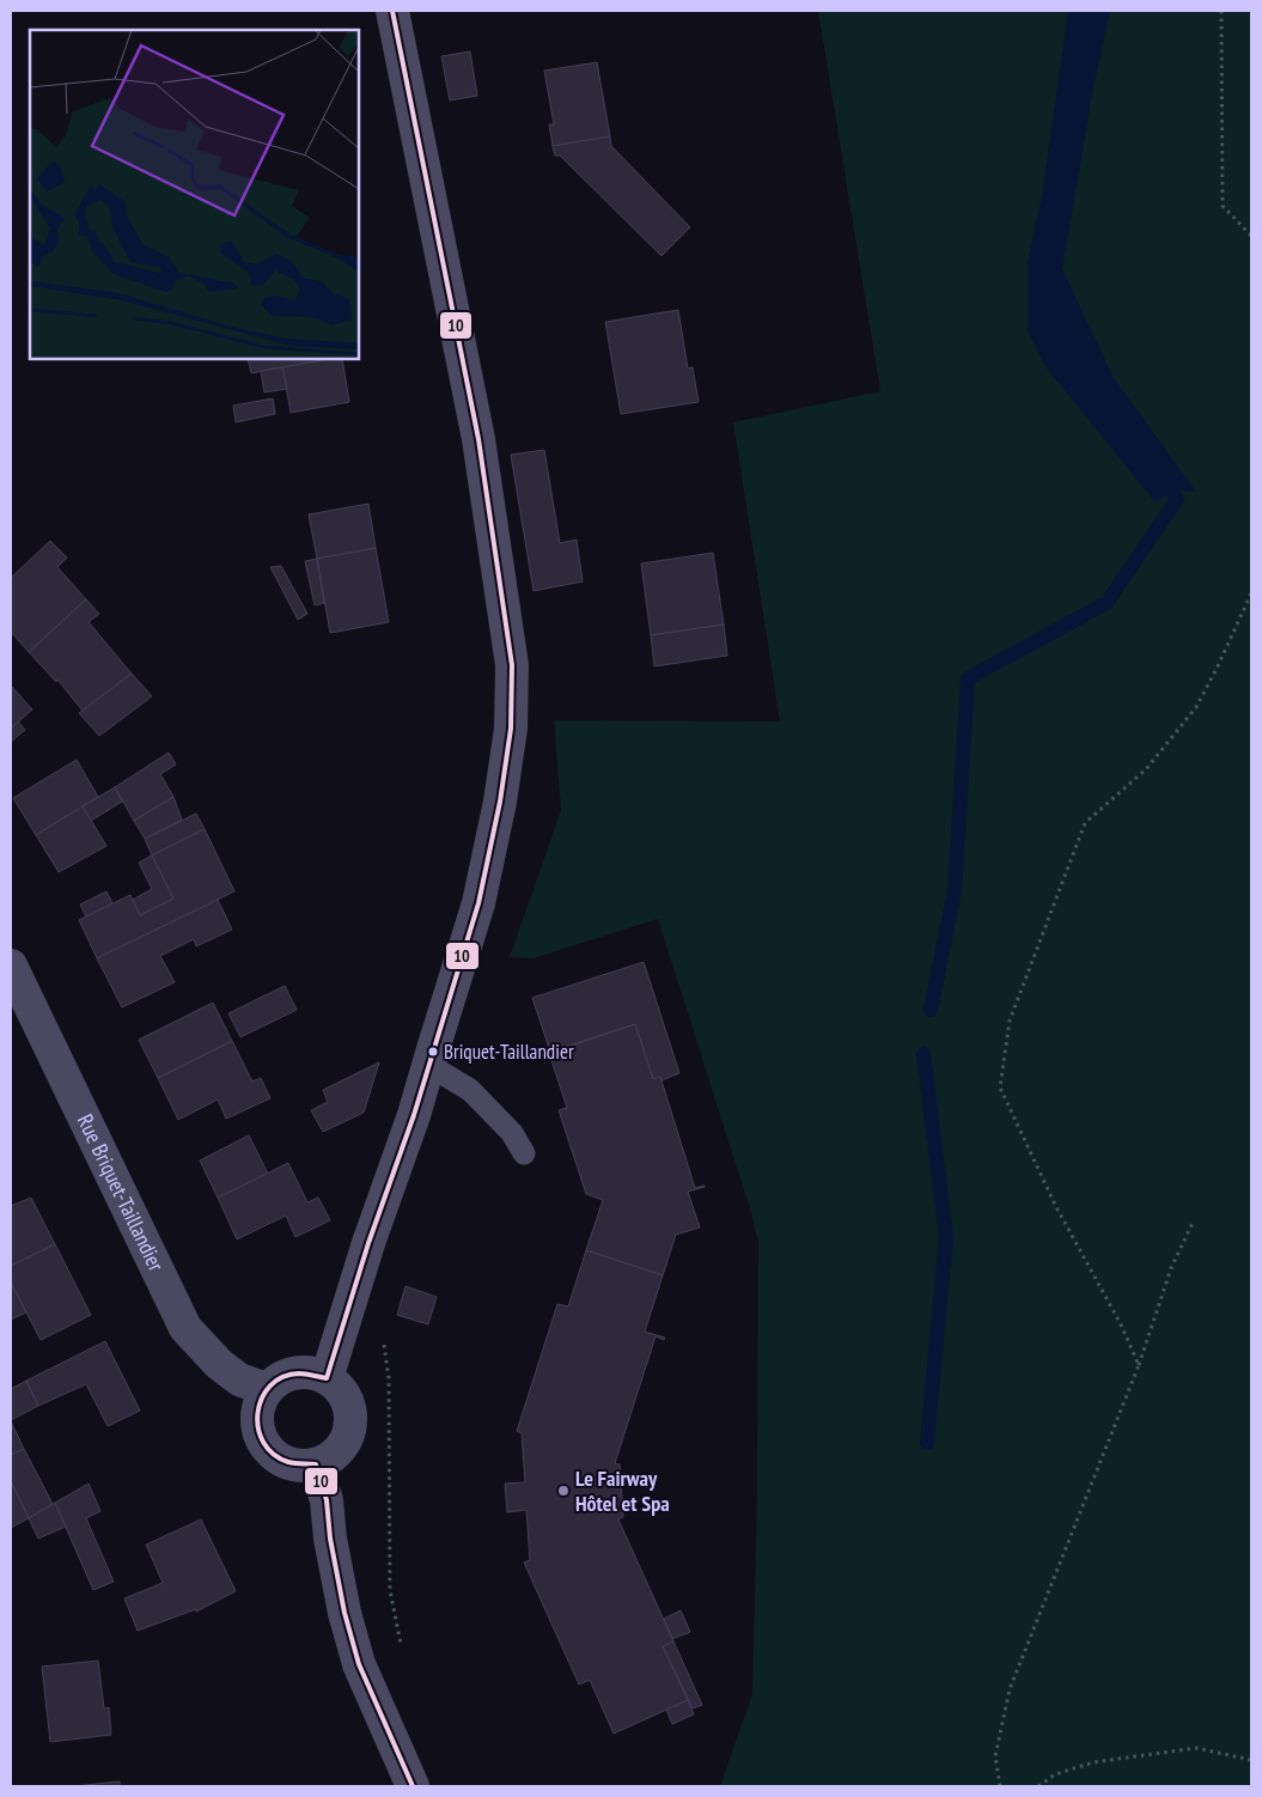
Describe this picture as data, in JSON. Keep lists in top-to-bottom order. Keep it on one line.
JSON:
{"streets":{"street":["Rue Briquet-Taillandier"]},"places":["Briquet-Taillandier","Le Fairway Hôtel et Spa"],"lines":["transit line 10"]}
